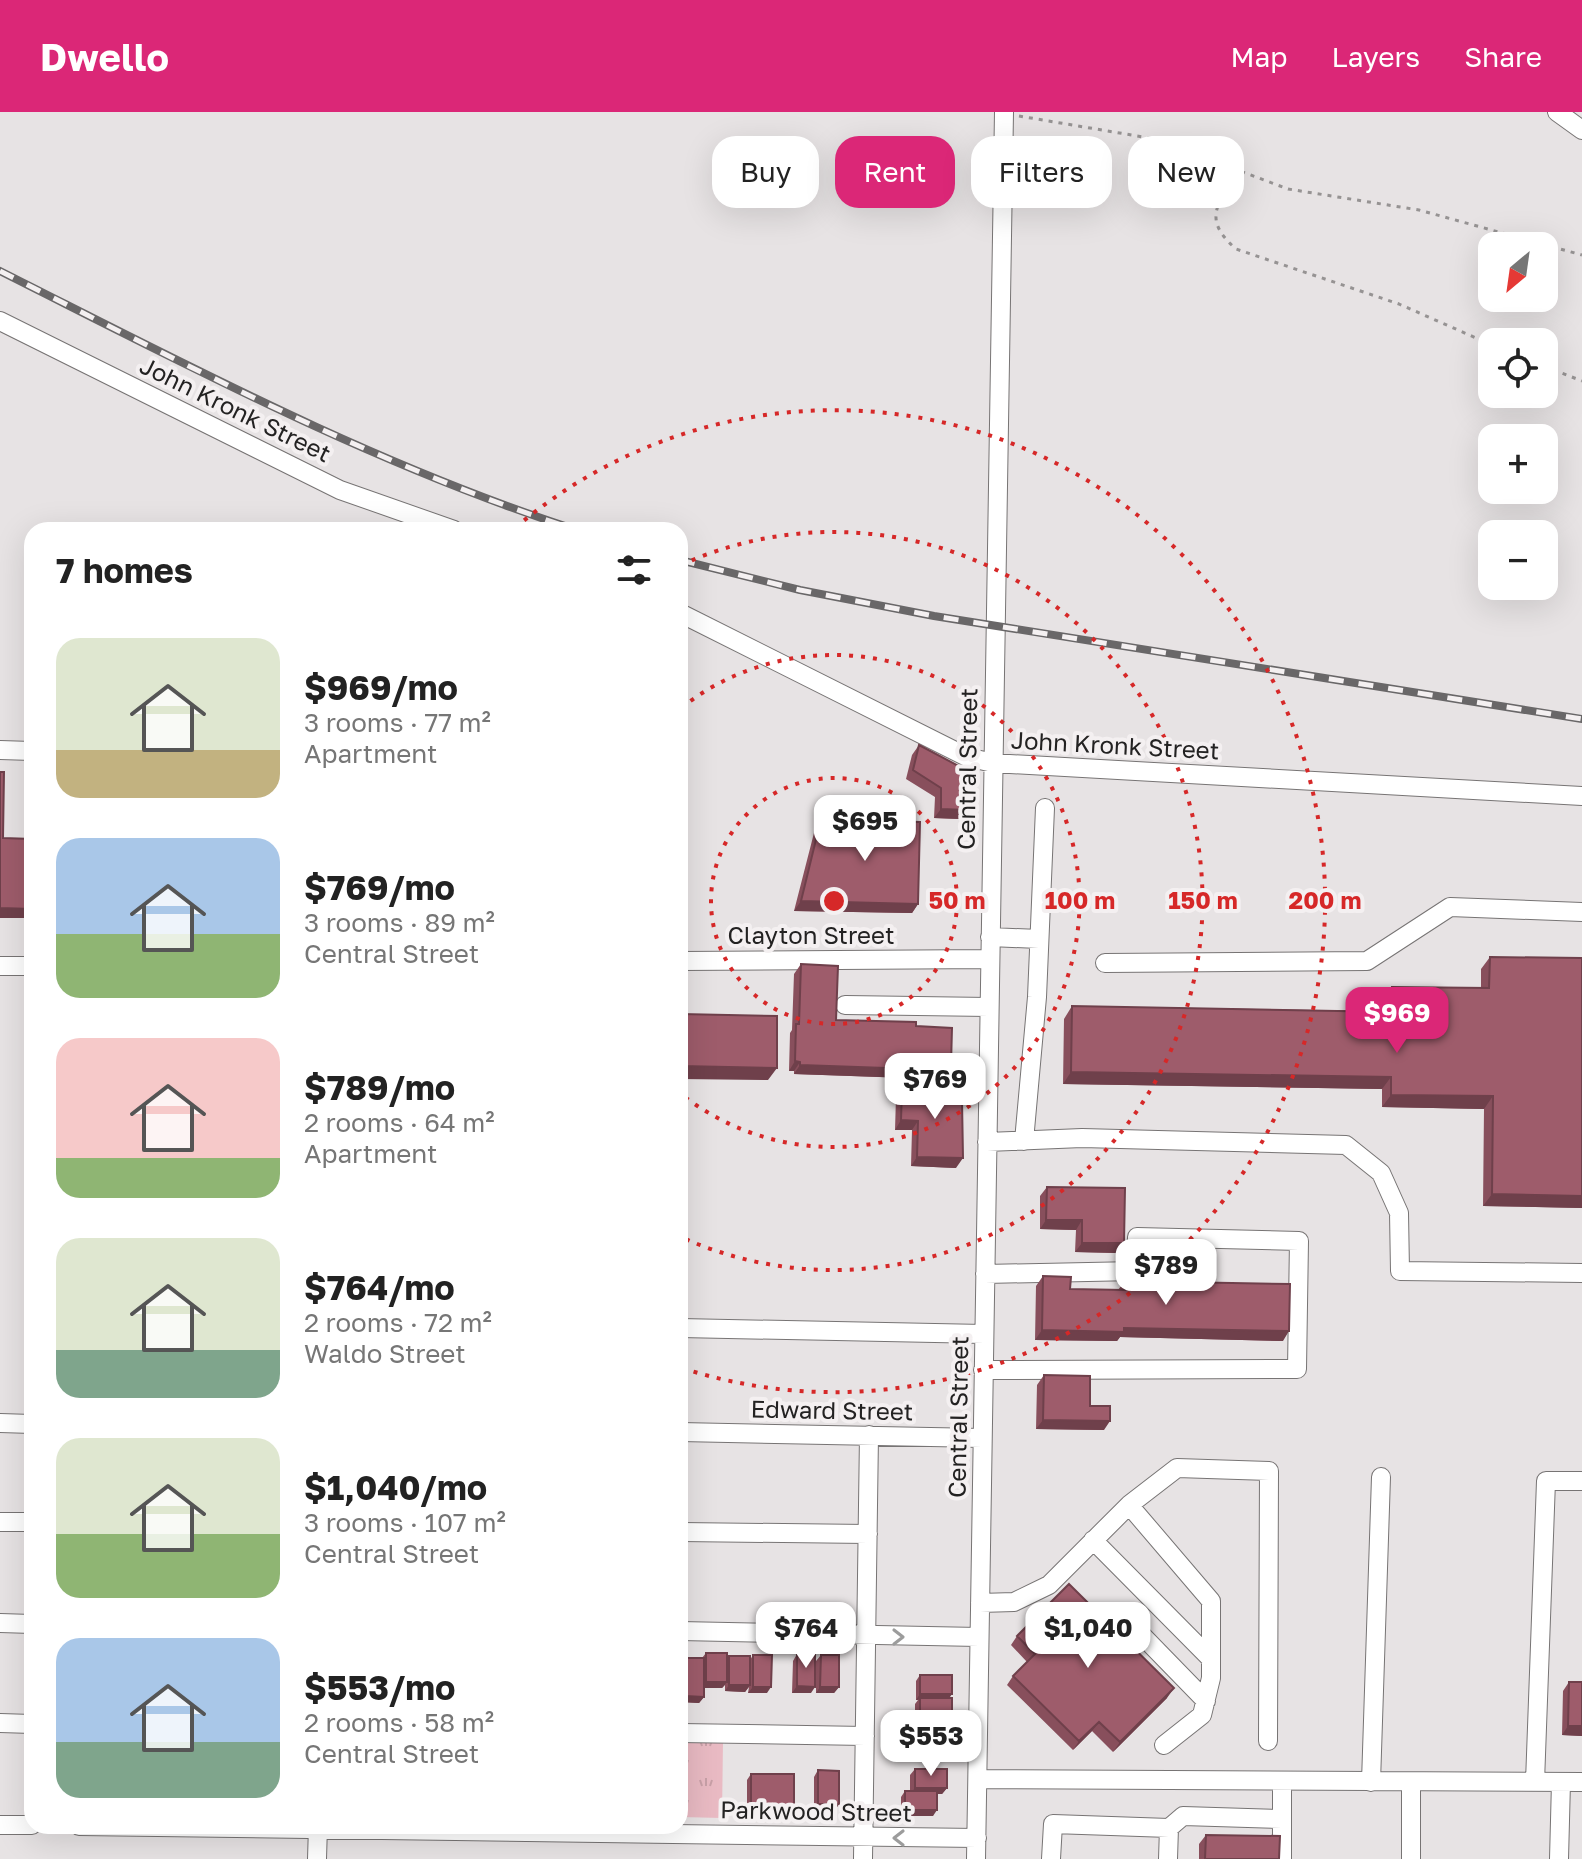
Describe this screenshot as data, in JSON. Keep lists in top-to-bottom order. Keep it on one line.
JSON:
{"streets":{"street":["John Kronk Street","Central Street","Clayton Street","Edward Street","Parkwood Street"]},"crossings":[["John Kronk Street","Central Street"],["Central Street","Clayton Street"],["Central Street","Edward Street"],["Central Street","Parkwood Street"]],"one_way":["Parkwood Street"],"north":"bottom left","page":{"header":"Dwello","nav":["Map","Layers","Share"],"chip":["Buy","Rent","Filters","New"],"map_buttons":["+","−"],"heading":"7 homes","list":[{"name":"$969/mo","note":"3 rooms · 77 m² · Apartment"},{"name":"$769/mo","note":"3 rooms · 89 m² · Central Street"},{"name":"$789/mo","note":"2 rooms · 64 m² · Apartment"},{"name":"$764/mo","note":"2 rooms · 72 m² · Waldo Street"},{"name":"$1,040/mo","note":"3 rooms · 107 m² · Central Street"},{"name":"$553/mo","note":"2 rooms · 58 m² · Central Street"}],"price":["$695","$969","$769","$789","$764","$1,040","$553"]},"rings":["50 m","100 m","150 m","200 m"]}
